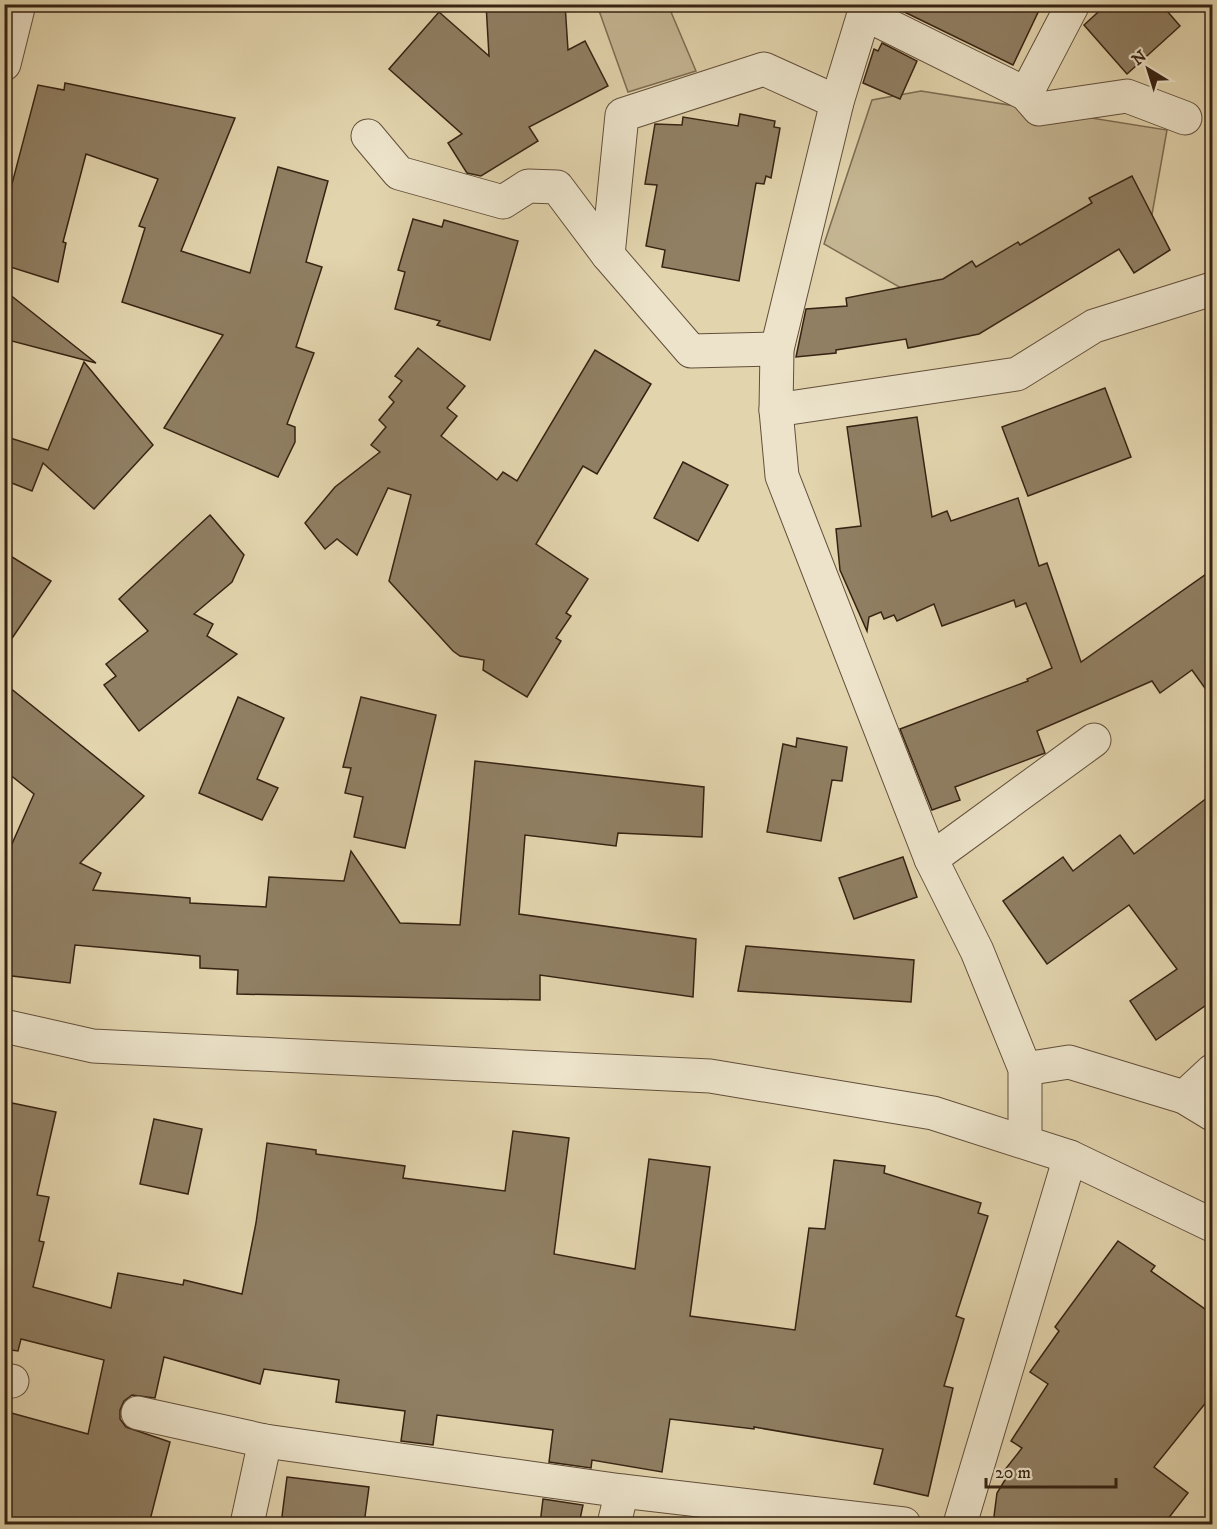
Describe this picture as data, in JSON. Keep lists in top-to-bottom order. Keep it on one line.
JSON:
{"scale_bar":"20 m","north":"top left"}
